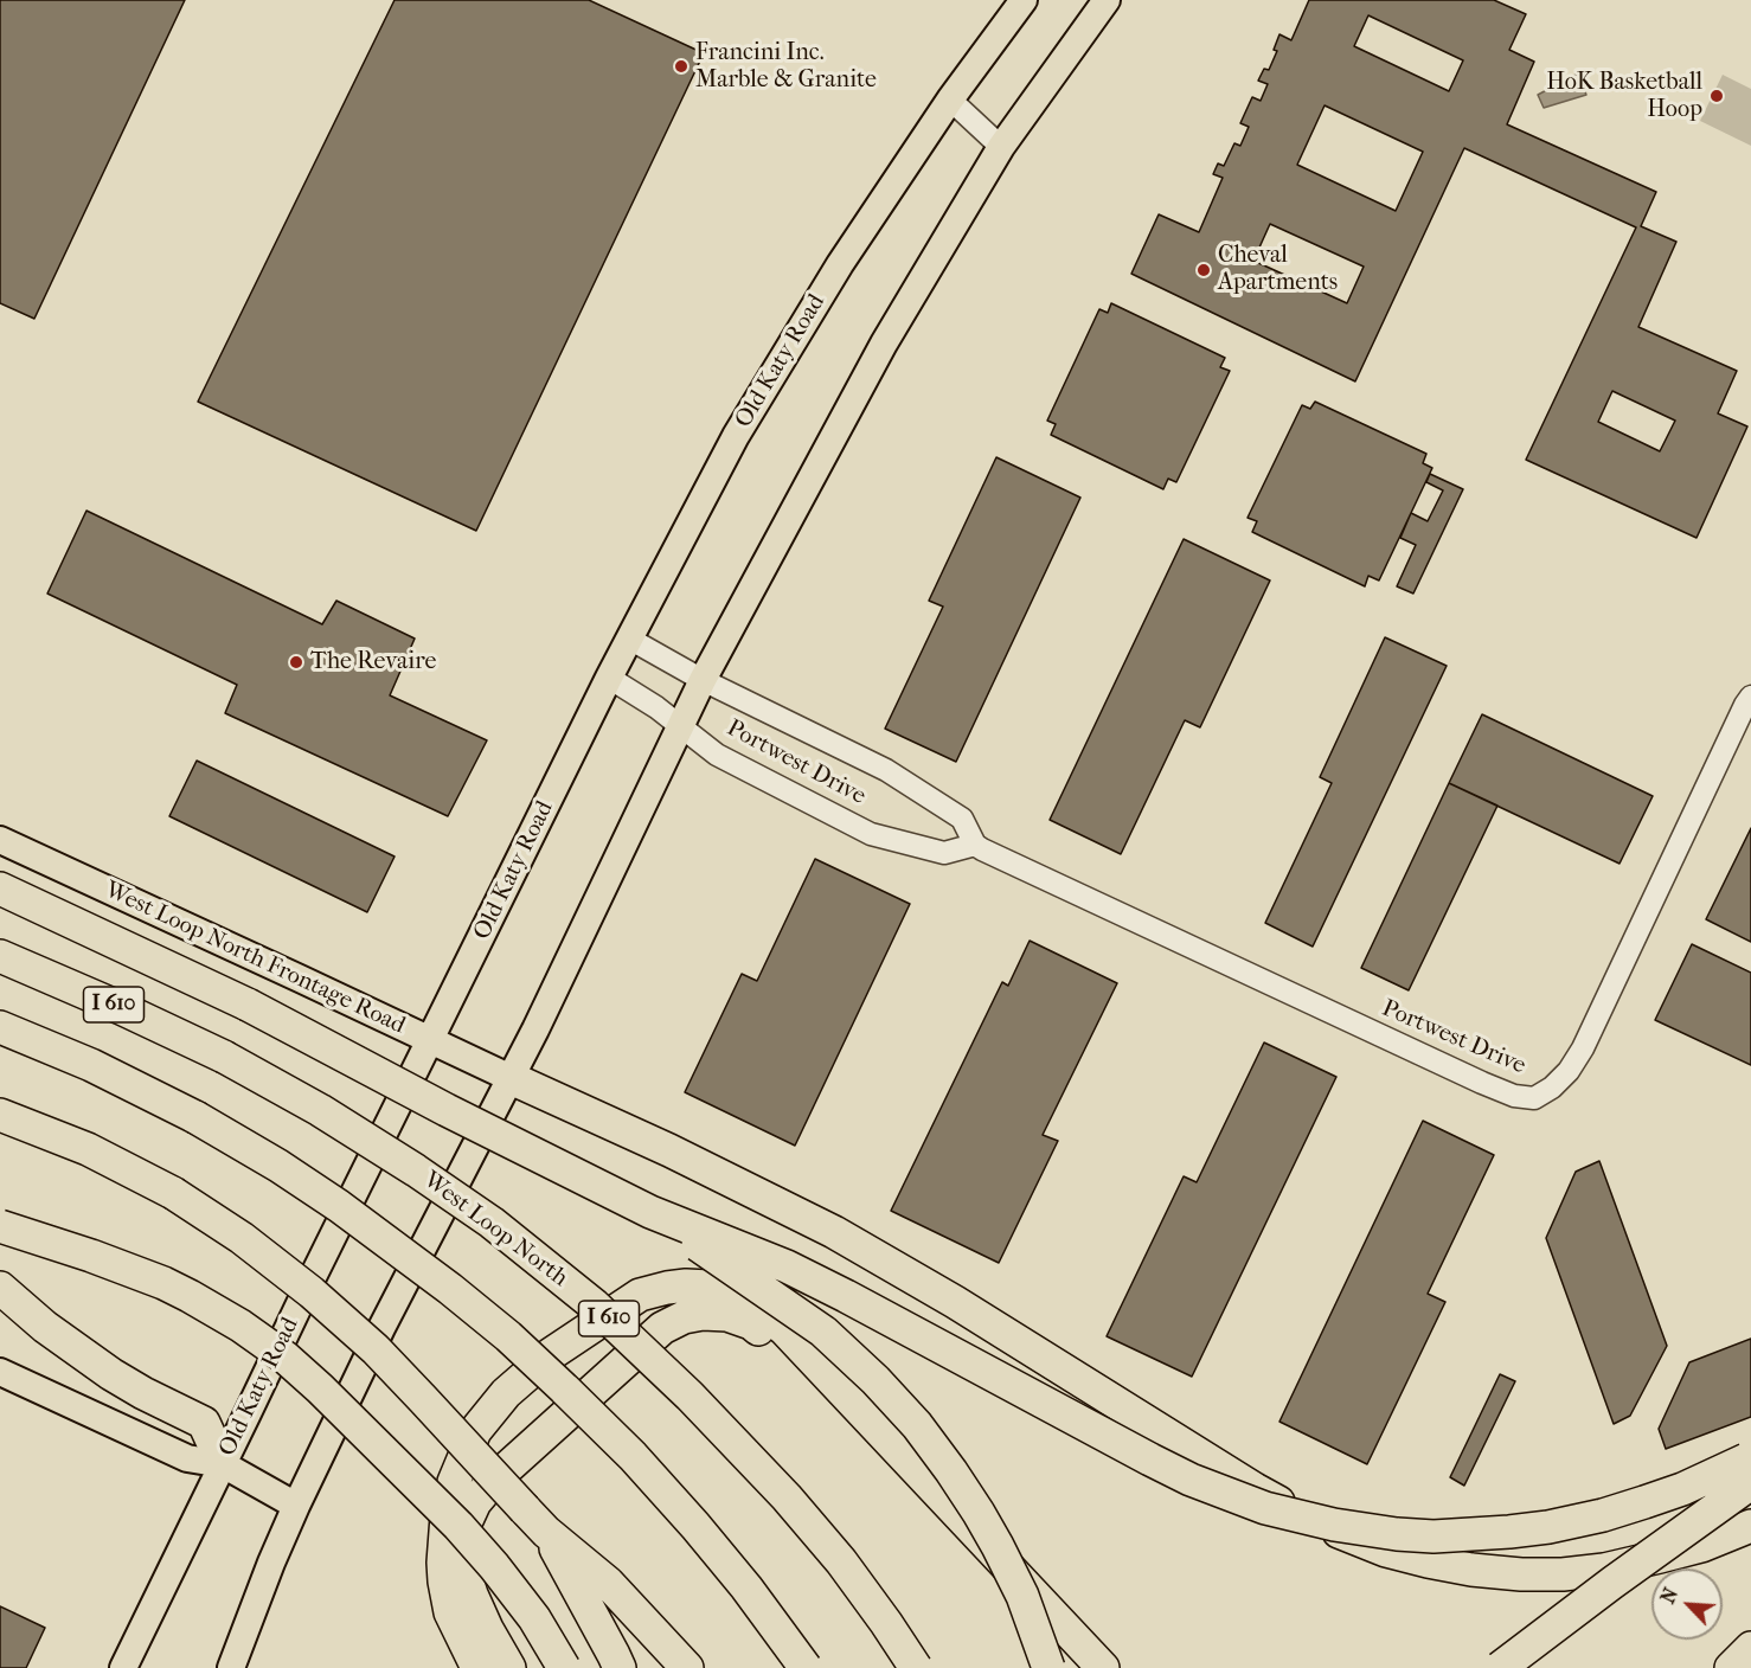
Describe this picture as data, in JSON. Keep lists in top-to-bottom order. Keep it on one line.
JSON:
{"streets":{"highway":["I 610","West Loop North"],"main road":["Old Katy Road","West Loop North Frontage Road"],"street":["Portwest Drive"]},"crossings":[["Old Katy Road","Portwest Drive"],["Old Katy Road","West Loop North Frontage Road"]],"places":["Francini Inc. Marble & Granite","HoK Basketball Hoop","Cheval Apartments","The Revaire"],"north":"top left"}
